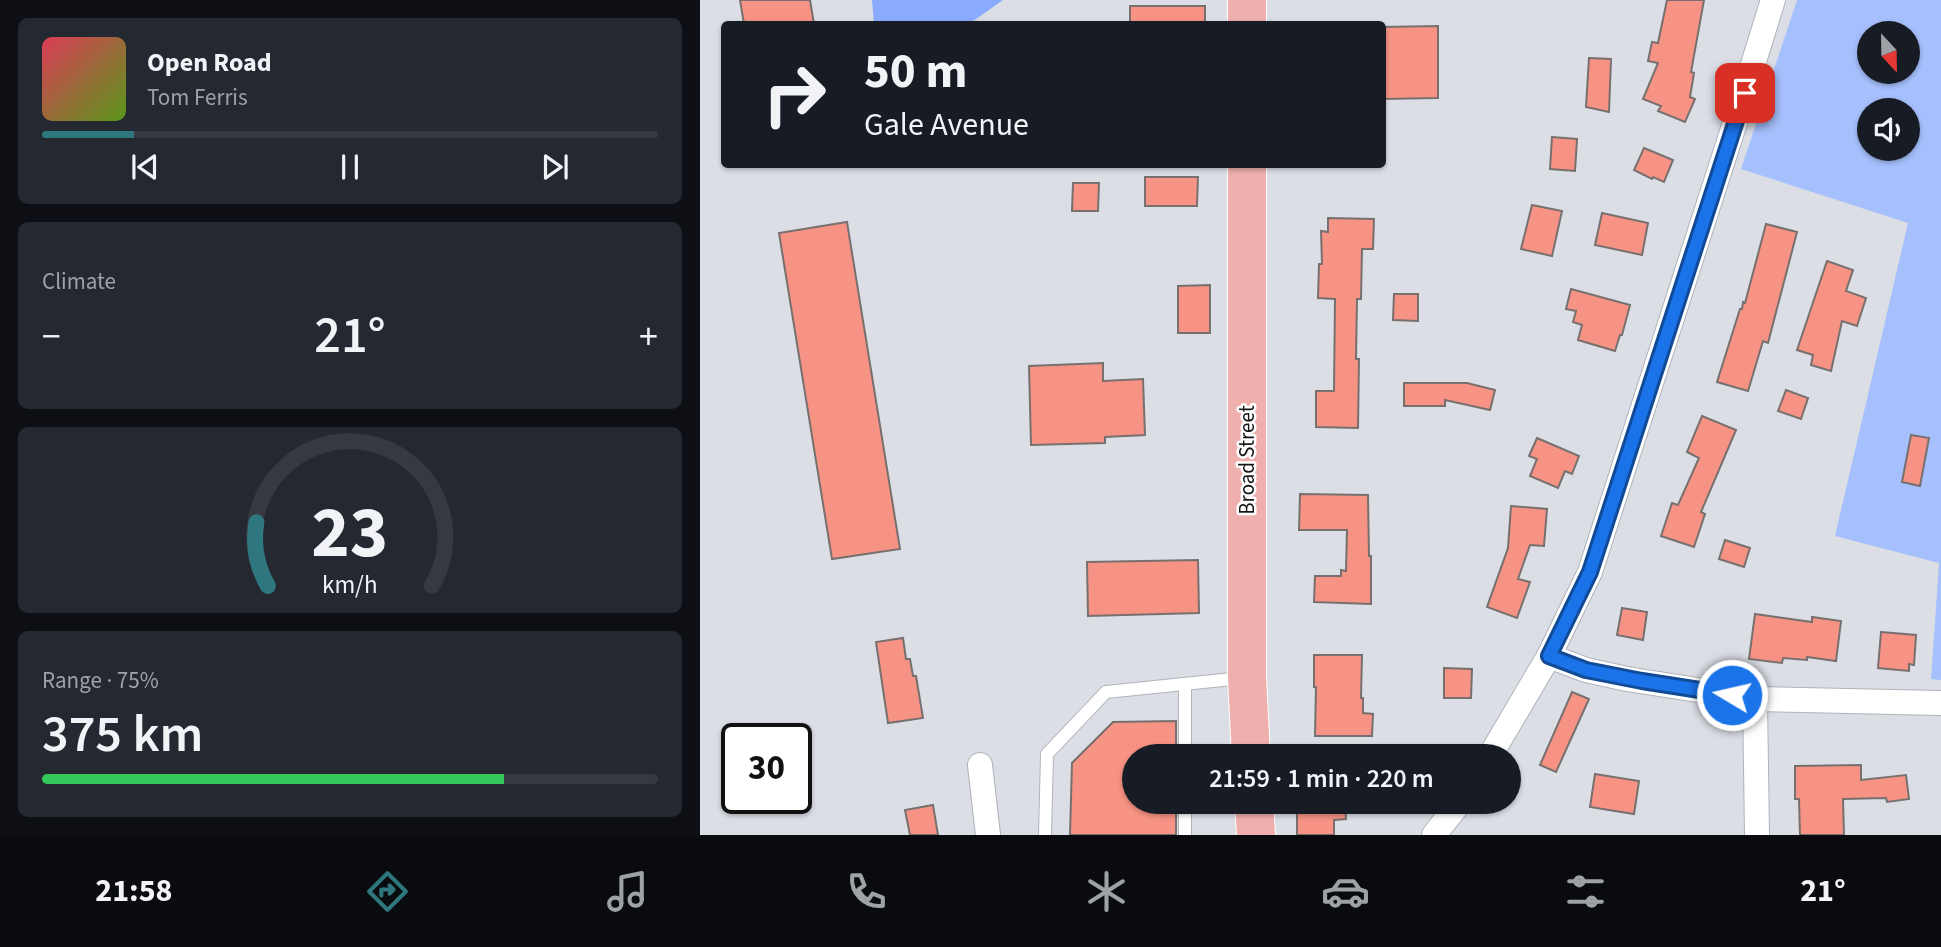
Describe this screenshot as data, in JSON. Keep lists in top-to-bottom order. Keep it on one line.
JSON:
{"streets":{"main road":["Broad Street"]},"north":"bottom","page":{"turn":["50 m","Gale Avenue"],"song":["Open Road","Tom Ferris"],"tile":["Climate",["Range · 75%","375 km"]],"heat":["−","21°","+"],"limit":"30","trip":"21:59 · 1 min · 220 m","tabs":["21:58","21°"],"gauge":["23","km/h"]}}
